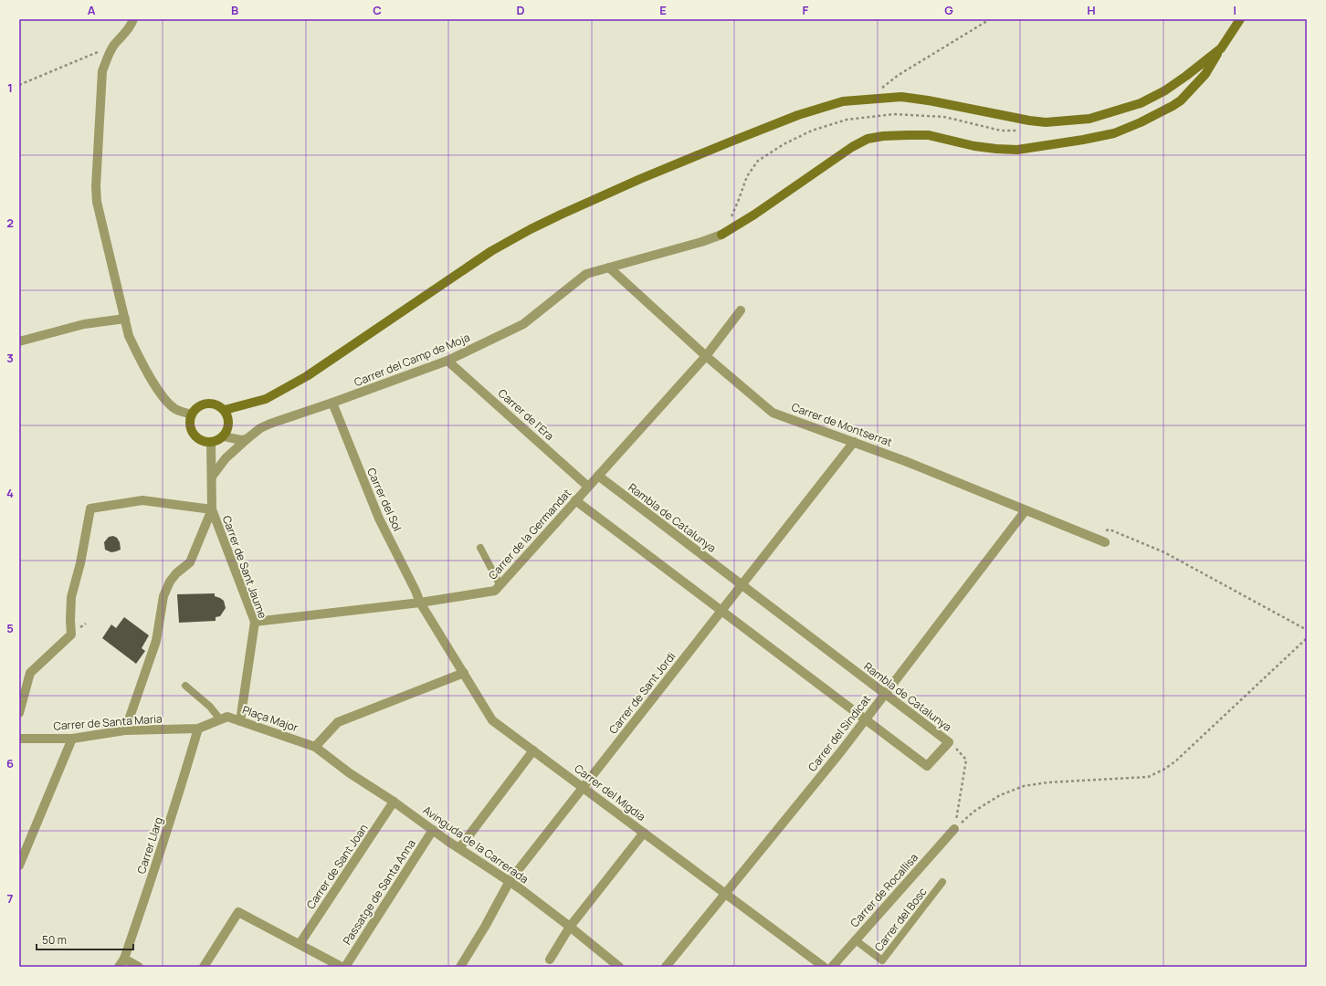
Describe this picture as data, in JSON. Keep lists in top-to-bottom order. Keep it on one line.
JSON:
{"streets":{"street":["Carrer del Camp de Moja","Carrer de l'Era","Carrer de Montserrat","Carrer del Sol","Rambla de Catalunya","Carrer de la Germandat","Carrer de Sant Jaume","Carrer de Sant Jordi","Plaça Major","Carrer de Santa Maria","Carrer del Sindicat","Carrer del Migdia","Avinguda de la Carrerada","Carrer Llarg","Carrer de Sant Joan","Carrer de Rocallisa","Passatge de Santa Anna"],"lane":["Carrer del Bosc"]},"crossings":[["Carrer del Camp de Moja","Carrer de l'Era"],["Carrer del Camp de Moja","Carrer de Montserrat"],["Carrer del Camp de Moja","Carrer del Sol"],["Carrer del Camp de Moja","Carrer de Sant Jaume"],["Carrer de l'Era","Carrer de la Germandat"],["Carrer de Montserrat","Carrer de la Germandat"],["Carrer de Montserrat","Carrer de Sant Jordi"],["Carrer de Montserrat","Carrer del Sindicat"],["Carrer del Sol","Carrer de la Germandat"],["Carrer del Sol","Carrer del Migdia"],["Rambla de Catalunya","Carrer de la Germandat"],["Rambla de Catalunya","Carrer de Sant Jordi"],["Rambla de Catalunya","Carrer del Sindicat"],["Carrer de la Germandat","Carrer de Sant Jaume"],["Carrer de la Germandat","Carrer del Migdia"],["Carrer de Sant Jaume","Plaça Major"],["Carrer de Sant Jordi","Carrer del Migdia"],["Carrer de Sant Jordi","Avinguda de la Carrerada"],["Plaça Major","Carrer de Santa Maria"],["Plaça Major","Avinguda de la Carrerada"],["Plaça Major","Carrer Llarg"],["Carrer de Santa Maria","Carrer Llarg"],["Carrer del Sindicat","Carrer del Migdia"],["Avinguda de la Carrerada","Carrer de Sant Joan"],["Avinguda de la Carrerada","Passatge de Santa Anna"],["Carrer de Rocallisa","Carrer del Bosc"]],"scale_bar":"50 m","grid":{"columns":["A","B","C","D","E","F","G","H","I"],"rows":["1","2","3","4","5","6","7"]}}
